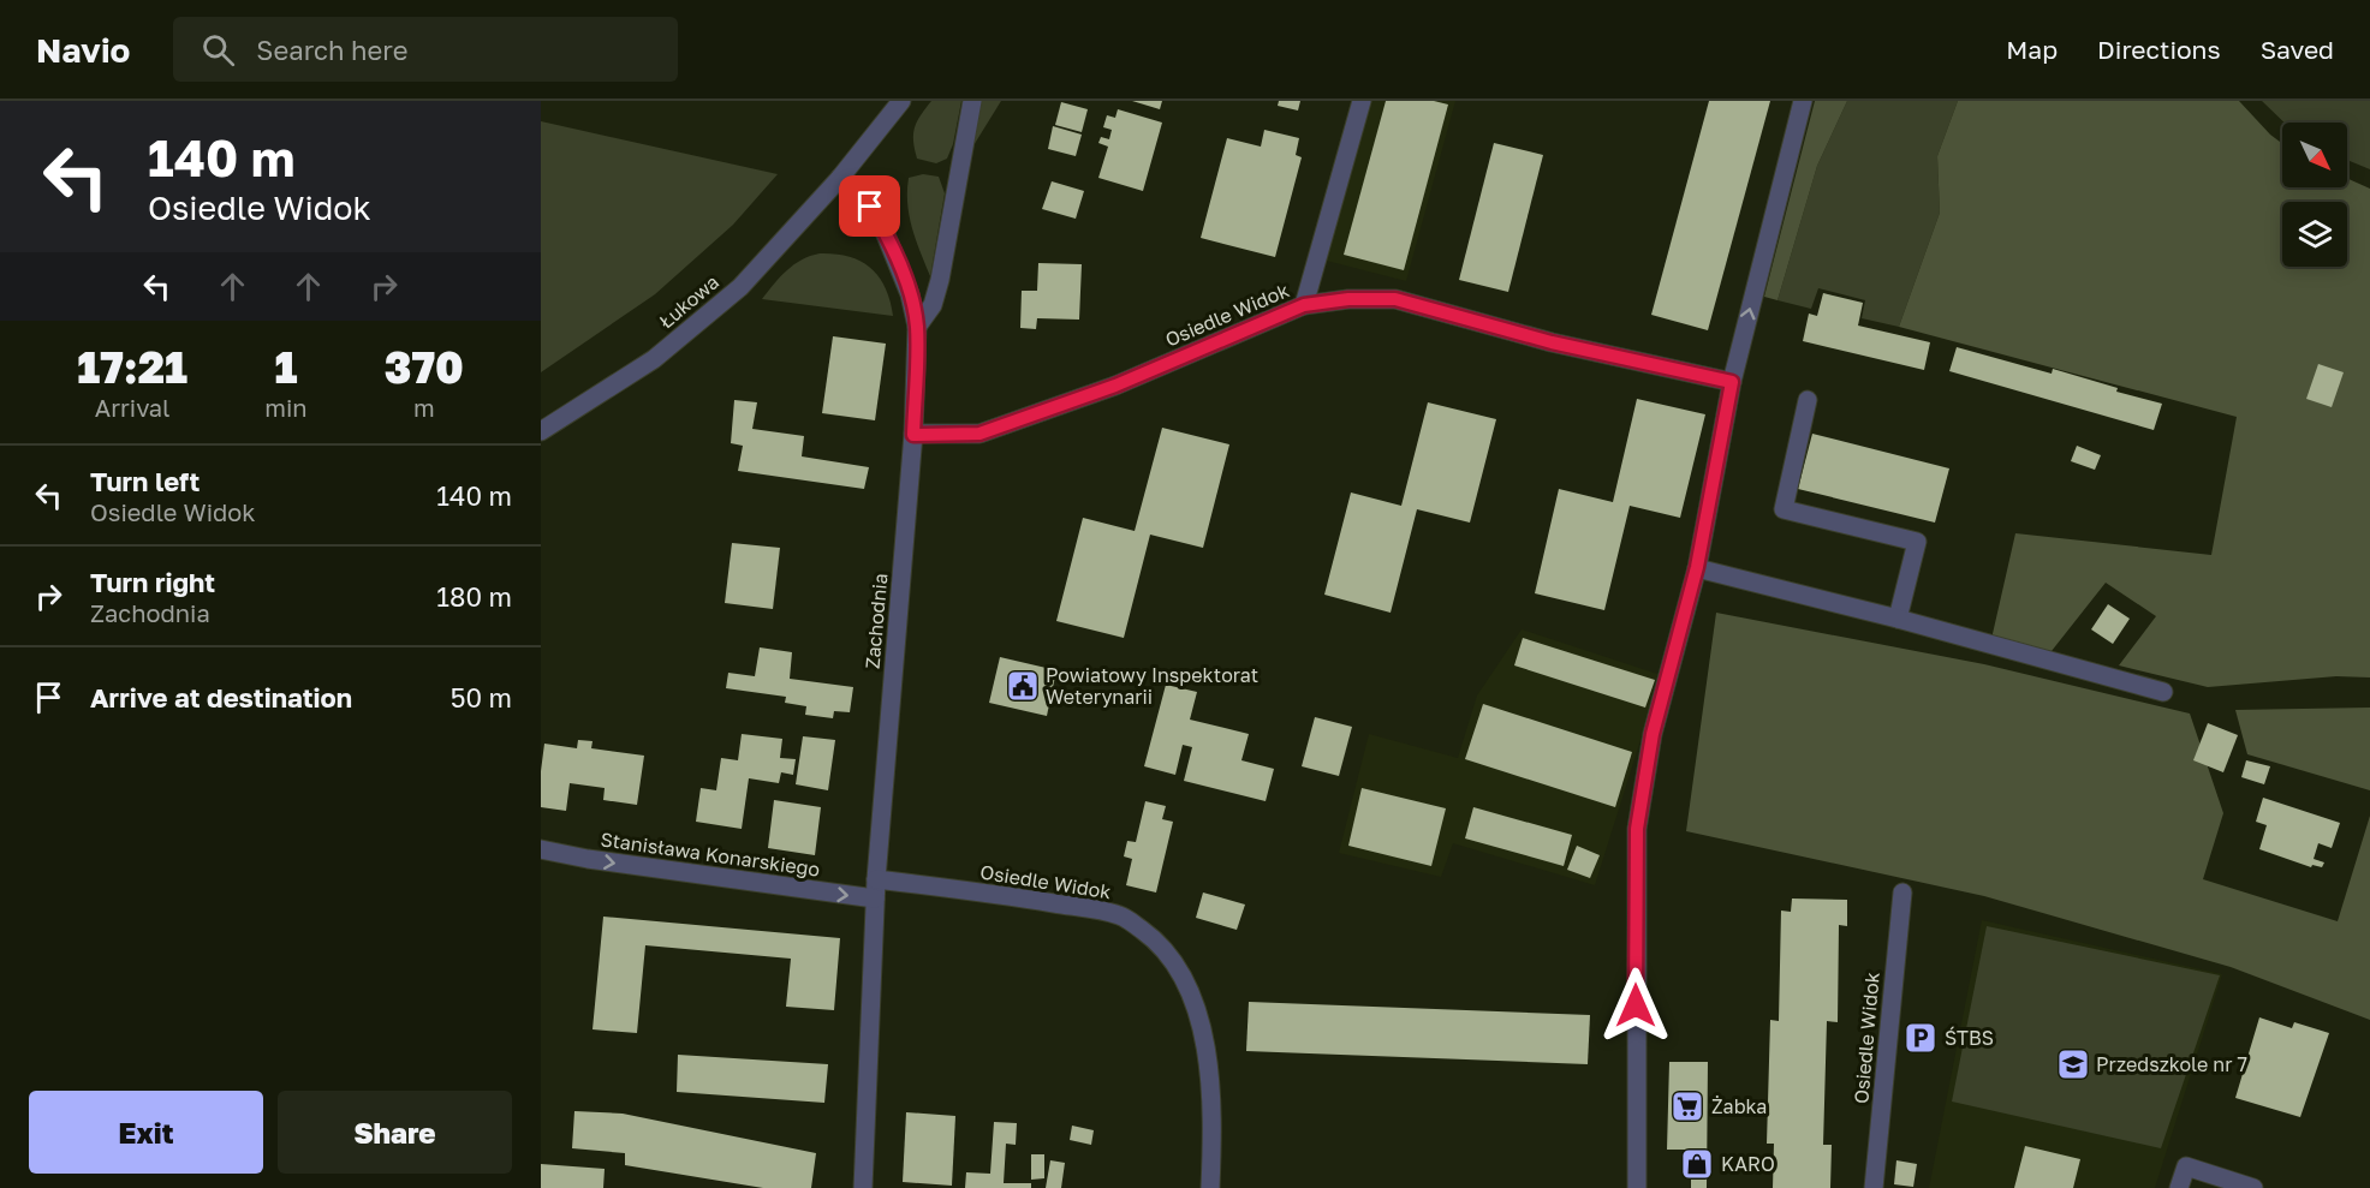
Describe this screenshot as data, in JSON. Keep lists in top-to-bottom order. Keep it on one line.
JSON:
{"streets":{"street":["Łukowa","Osiedle Widok","Zachodnia","Stanisława Konarskiego"]},"crossings":[["Łukowa","Zachodnia"],["Osiedle Widok","Zachodnia"],["Zachodnia","Stanisława Konarskiego"]],"one_way":["Stanisława Konarskiego"],"places":{"public building":["Powiatowy Inspektorat Weterynarii"],"parking":["ŚTBS"],"school or university":["Przedszkole nr 7"],"supermarket":["Żabka"],"shop":["KARO"]},"north":"bottom right","page":{"header":"Navio","search":"Search here","nav":["Map","Directions","Saved"],"turn":["140 m","Osiedle Widok"],"eta":["17:21","Arrival","1","min","370","m"],"list":[{"name":"Turn left","note":"Osiedle Widok","value":"140 m"},{"name":"Turn right","note":"Zachodnia","value":"180 m"},{"name":"Arrive at destination","value":"50 m"}],"buttons":["Exit","Share"]}}
